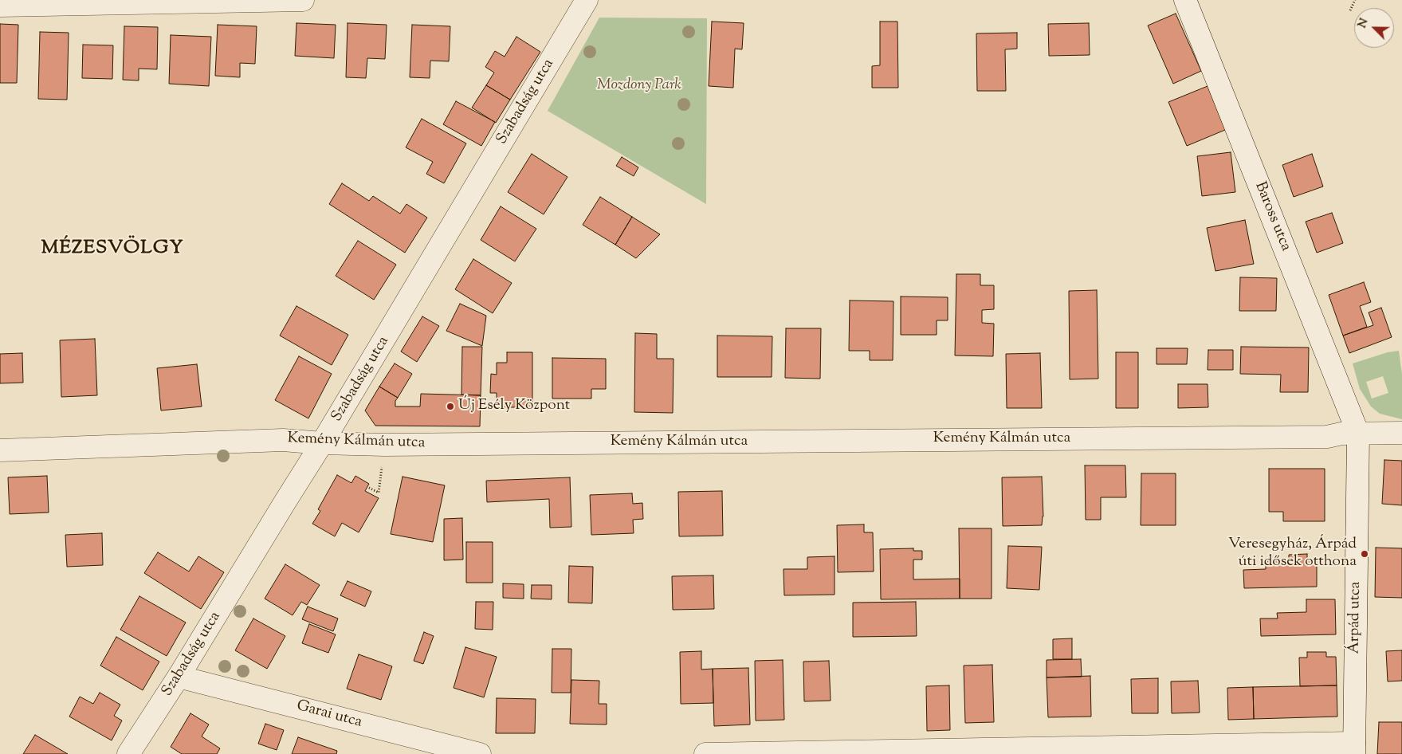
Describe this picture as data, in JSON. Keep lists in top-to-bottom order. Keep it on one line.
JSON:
{"streets":{"street":["Szabadság utca","Baross utca","Kemény Kálmán utca","Árpád utca","Garai utca"]},"crossings":[["Szabadság utca","Kemény Kálmán utca"],["Szabadság utca","Garai utca"],["Baross utca","Kemény Kálmán utca"],["Baross utca","Árpád utca"],["Kemény Kálmán utca","Árpád utca"]],"districts":["MÉZESVÖLGY"],"parks":["Mozdony Park"],"places":["Új Esély Központ","Veresegyház, Árpád úti idősek otthona"],"north":"top left"}
